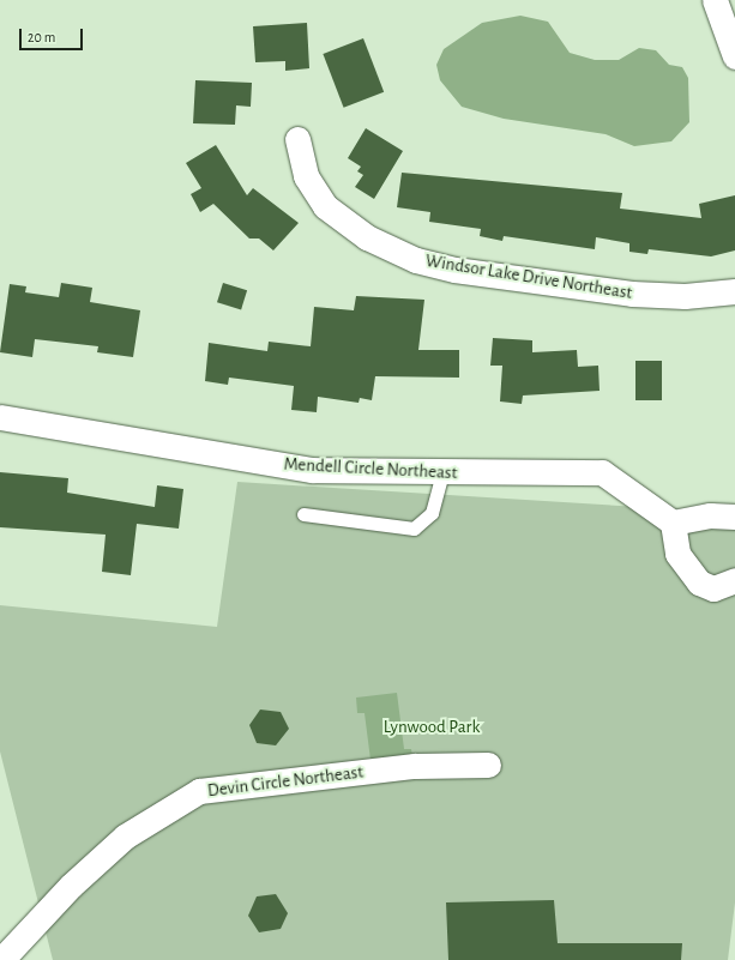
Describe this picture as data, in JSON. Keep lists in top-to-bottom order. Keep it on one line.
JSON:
{"streets":{"street":["Windsor Lake Drive Northeast","Mendell Circle Northeast","Devin Circle Northeast"]},"parks":["Lynwood Park"],"scale_bar":"20 m"}
